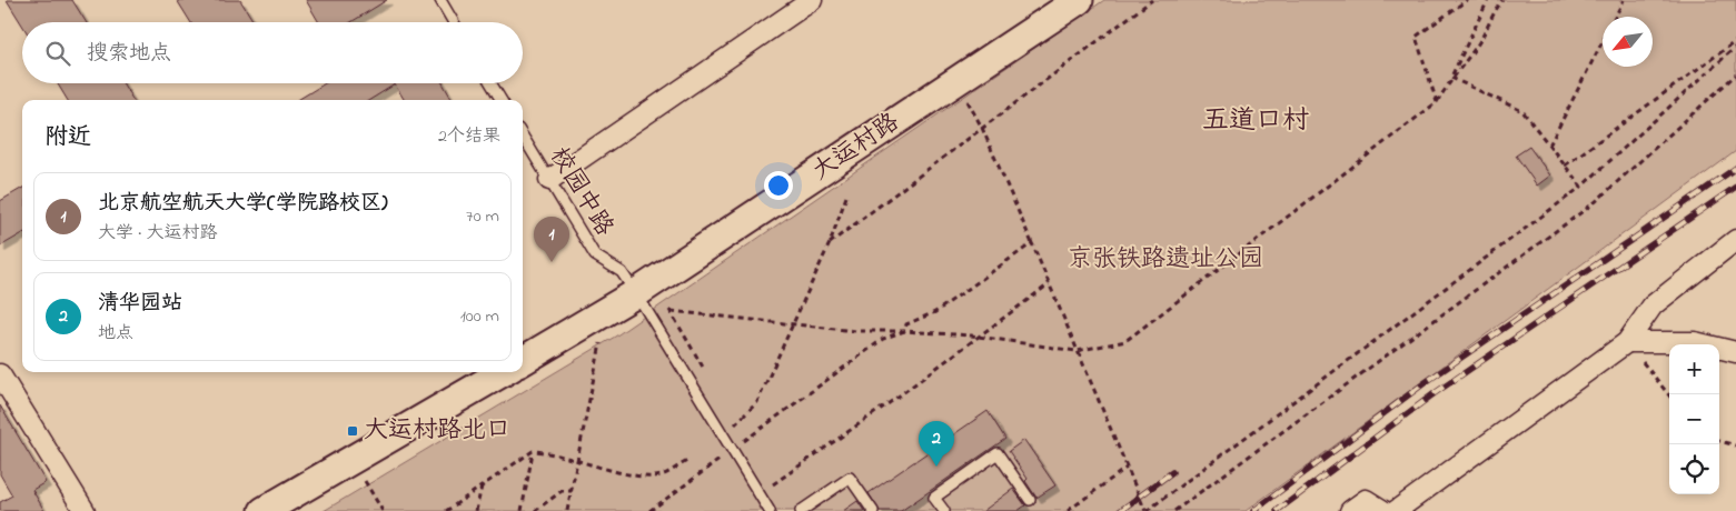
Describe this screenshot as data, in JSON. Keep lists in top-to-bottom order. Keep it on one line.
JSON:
{"streets":{"street":["大运村路"],"lane":["校园中路"]},"crossings":[["大运村路","校园中路"]],"districts":["五道口村"],"parks":["京张铁路遗址公园"],"places":{"transit":["大运村路北口"]},"north":"bottom left","page":{"search":"搜索地点","heading":["附近","2个结果"],"list":[{"mark":"1","name":"北京航空航天大学(学院路校区)","note":"大学 · 大运村路","value":"70 m"},{"mark":"2","name":"清华园站","note":"地点","value":"100 m"}],"pins":["1","2"],"map_buttons":["+","−"]}}
